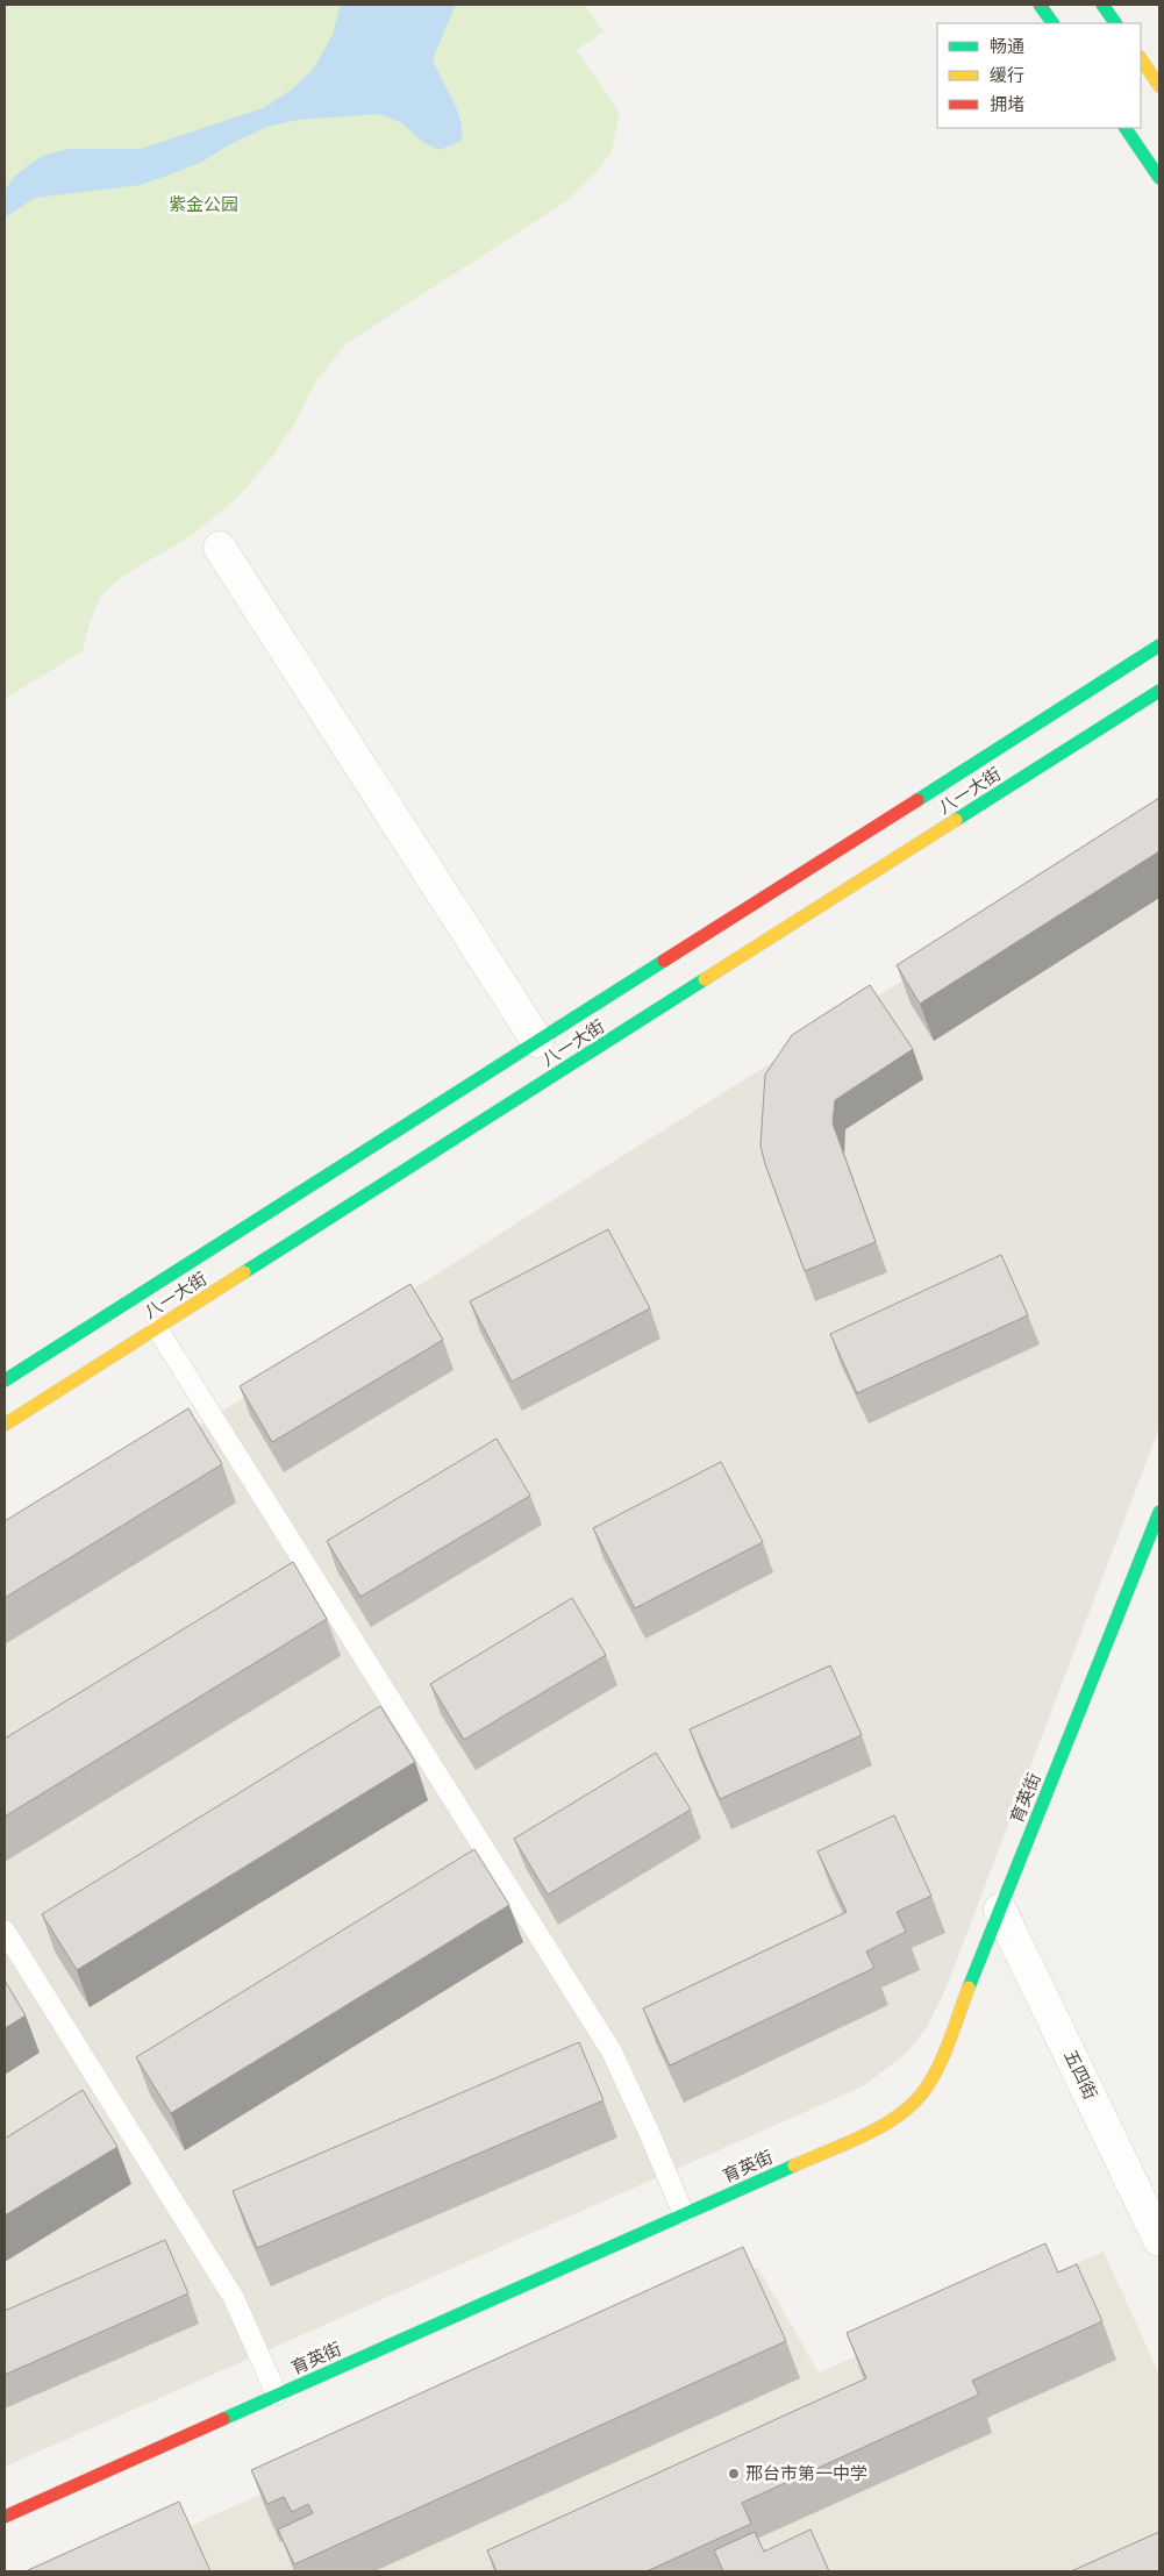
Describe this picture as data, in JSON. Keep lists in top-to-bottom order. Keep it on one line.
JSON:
{"streets":{"street":["八一大街","育英街","五四街"]},"crossings":[["育英街","五四街"]],"parks":["紫金公园"],"places":["邢台市第一中学"],"legend":["畅通","缓行","拥堵"]}
